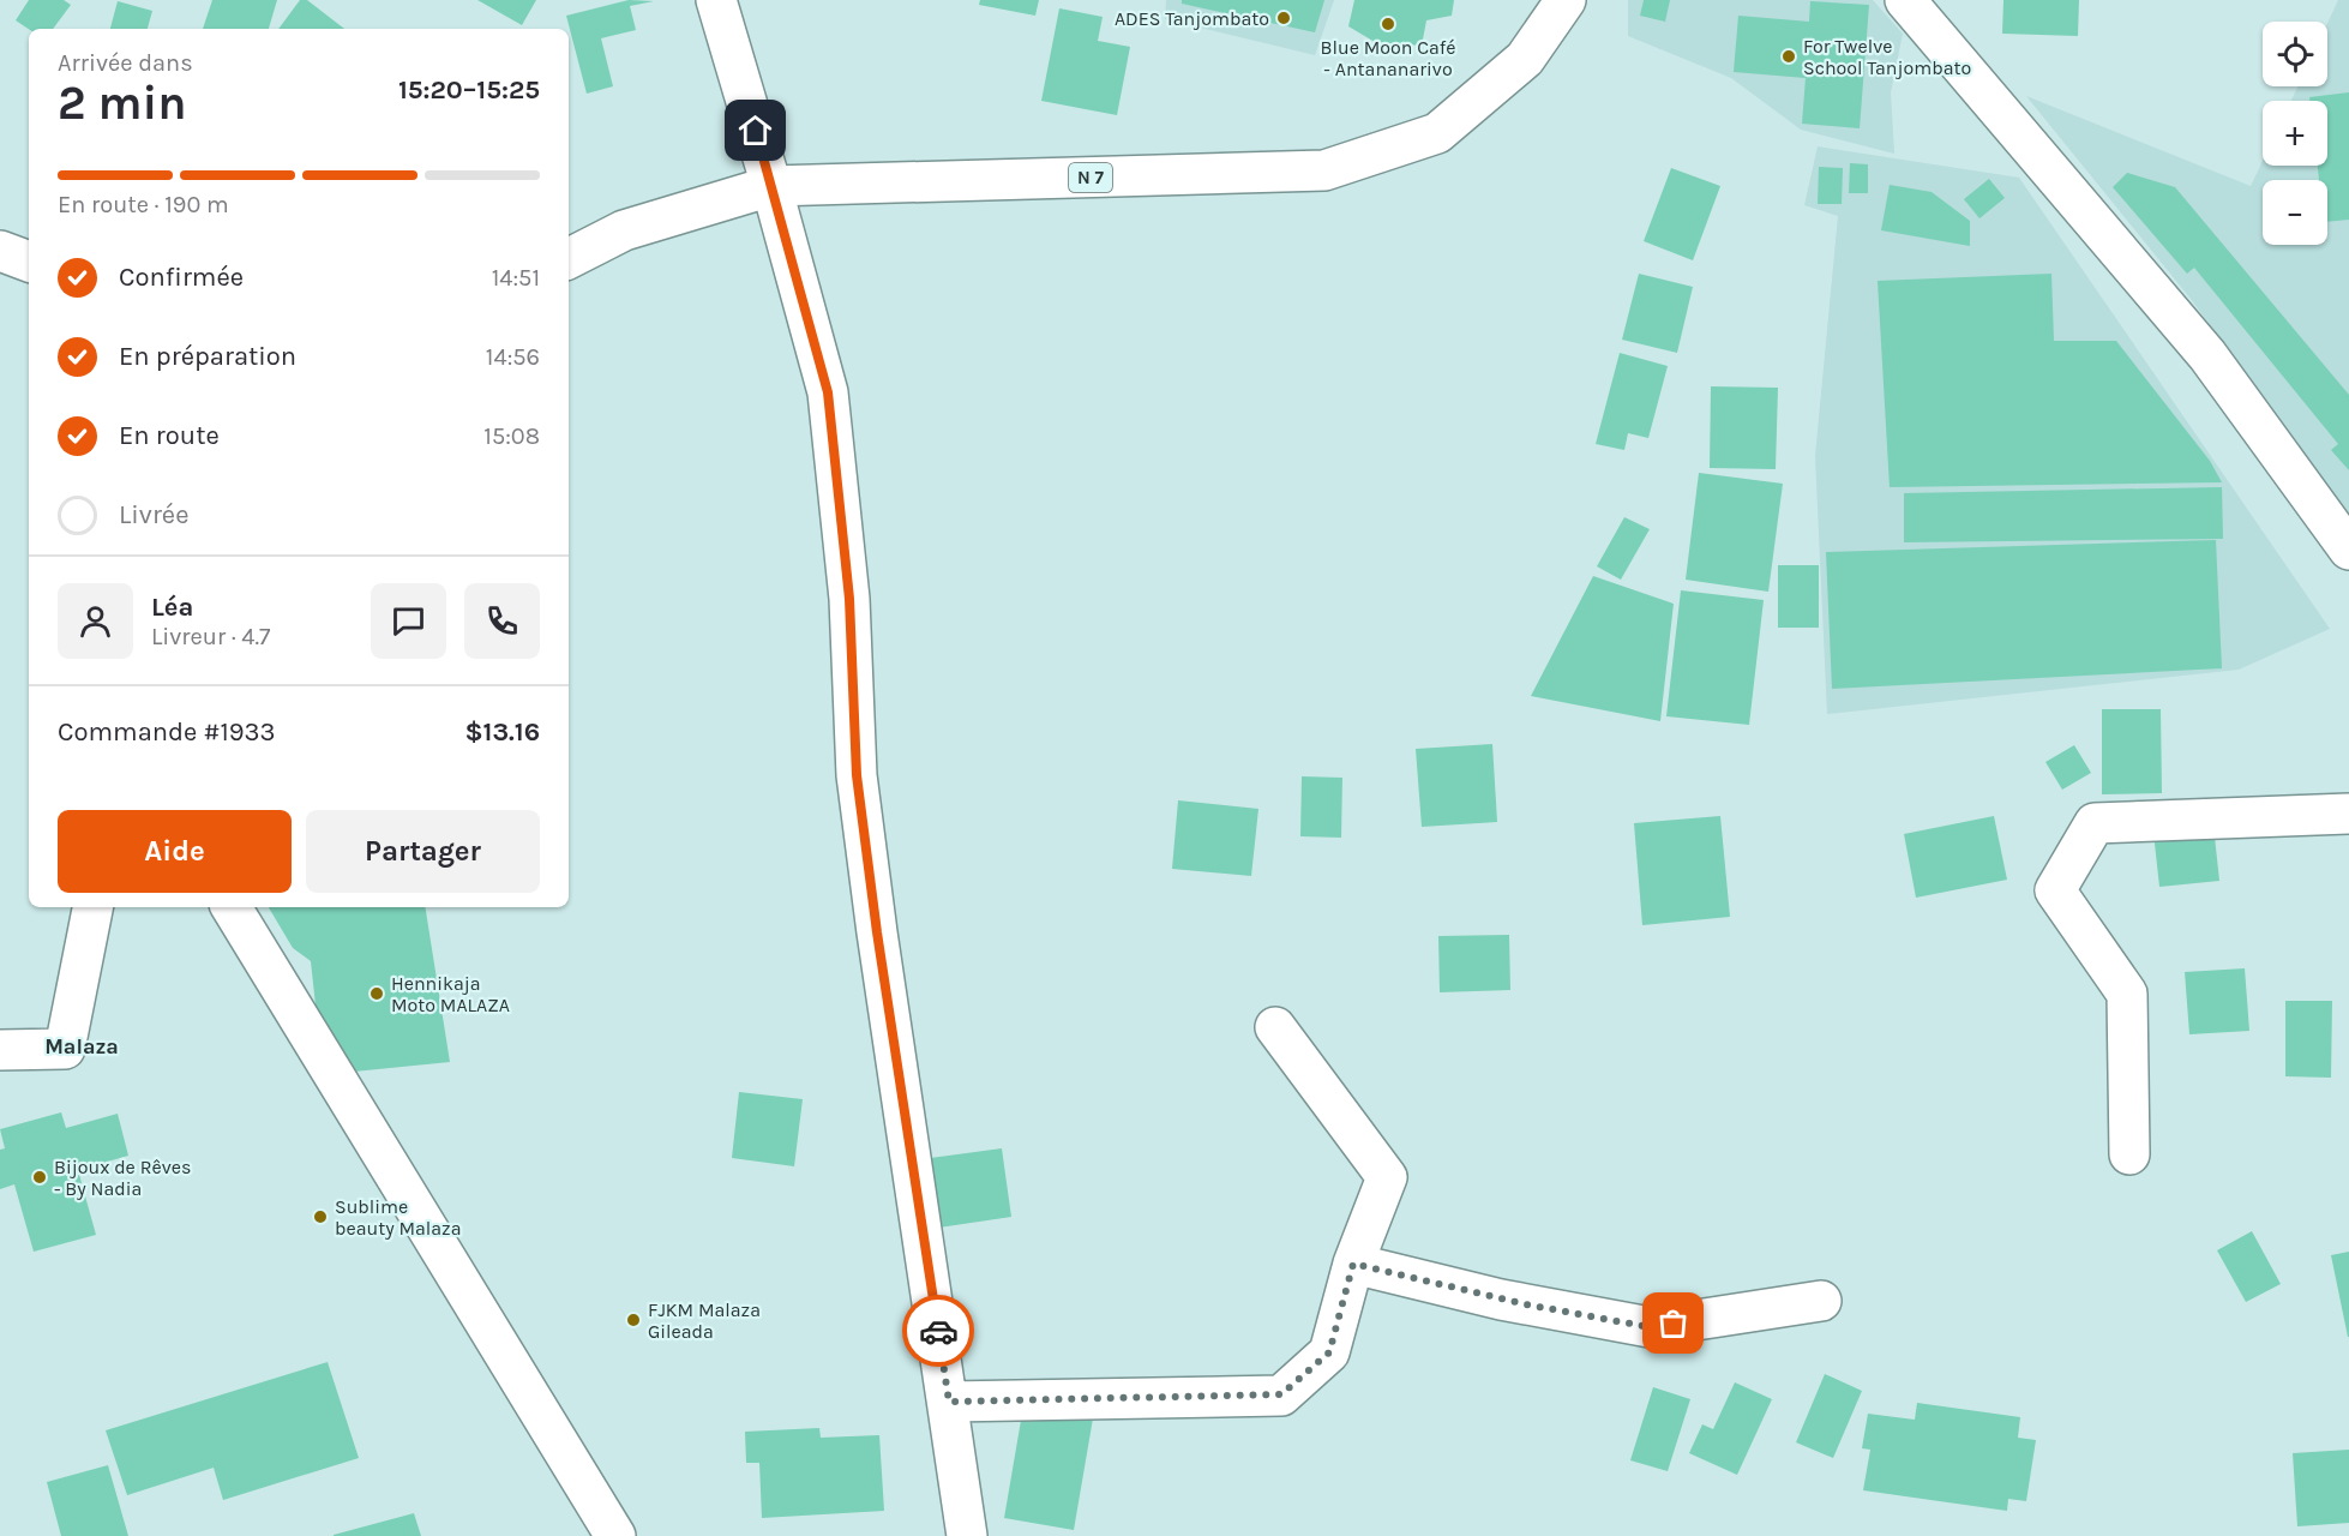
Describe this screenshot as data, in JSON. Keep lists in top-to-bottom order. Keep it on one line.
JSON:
{"streets":{"street":["N 7"]},"districts":["Malaza"],"places":["ADES Tanjombato","Blue Moon Café - Antananarivo","For Twelve School Tanjombato","Hennikaja Moto MALAZA","Bijoux de Rêves - By Nadia","Sublime beauty Malaza","FJKM Malaza Gileada"],"page":{"map_buttons":["+","−"],"heading":["2 min","Arrivée dans","15:20–15:25"],"panel":["Léa","Livreur · 4.7","Commande #1933","$13.16"],"bar":"En route · 190 m","list":[["Confirmée","14:51"],["En préparation","14:56"],["En route","15:08"],"Livrée"],"buttons":["Aide","Partager"]}}
